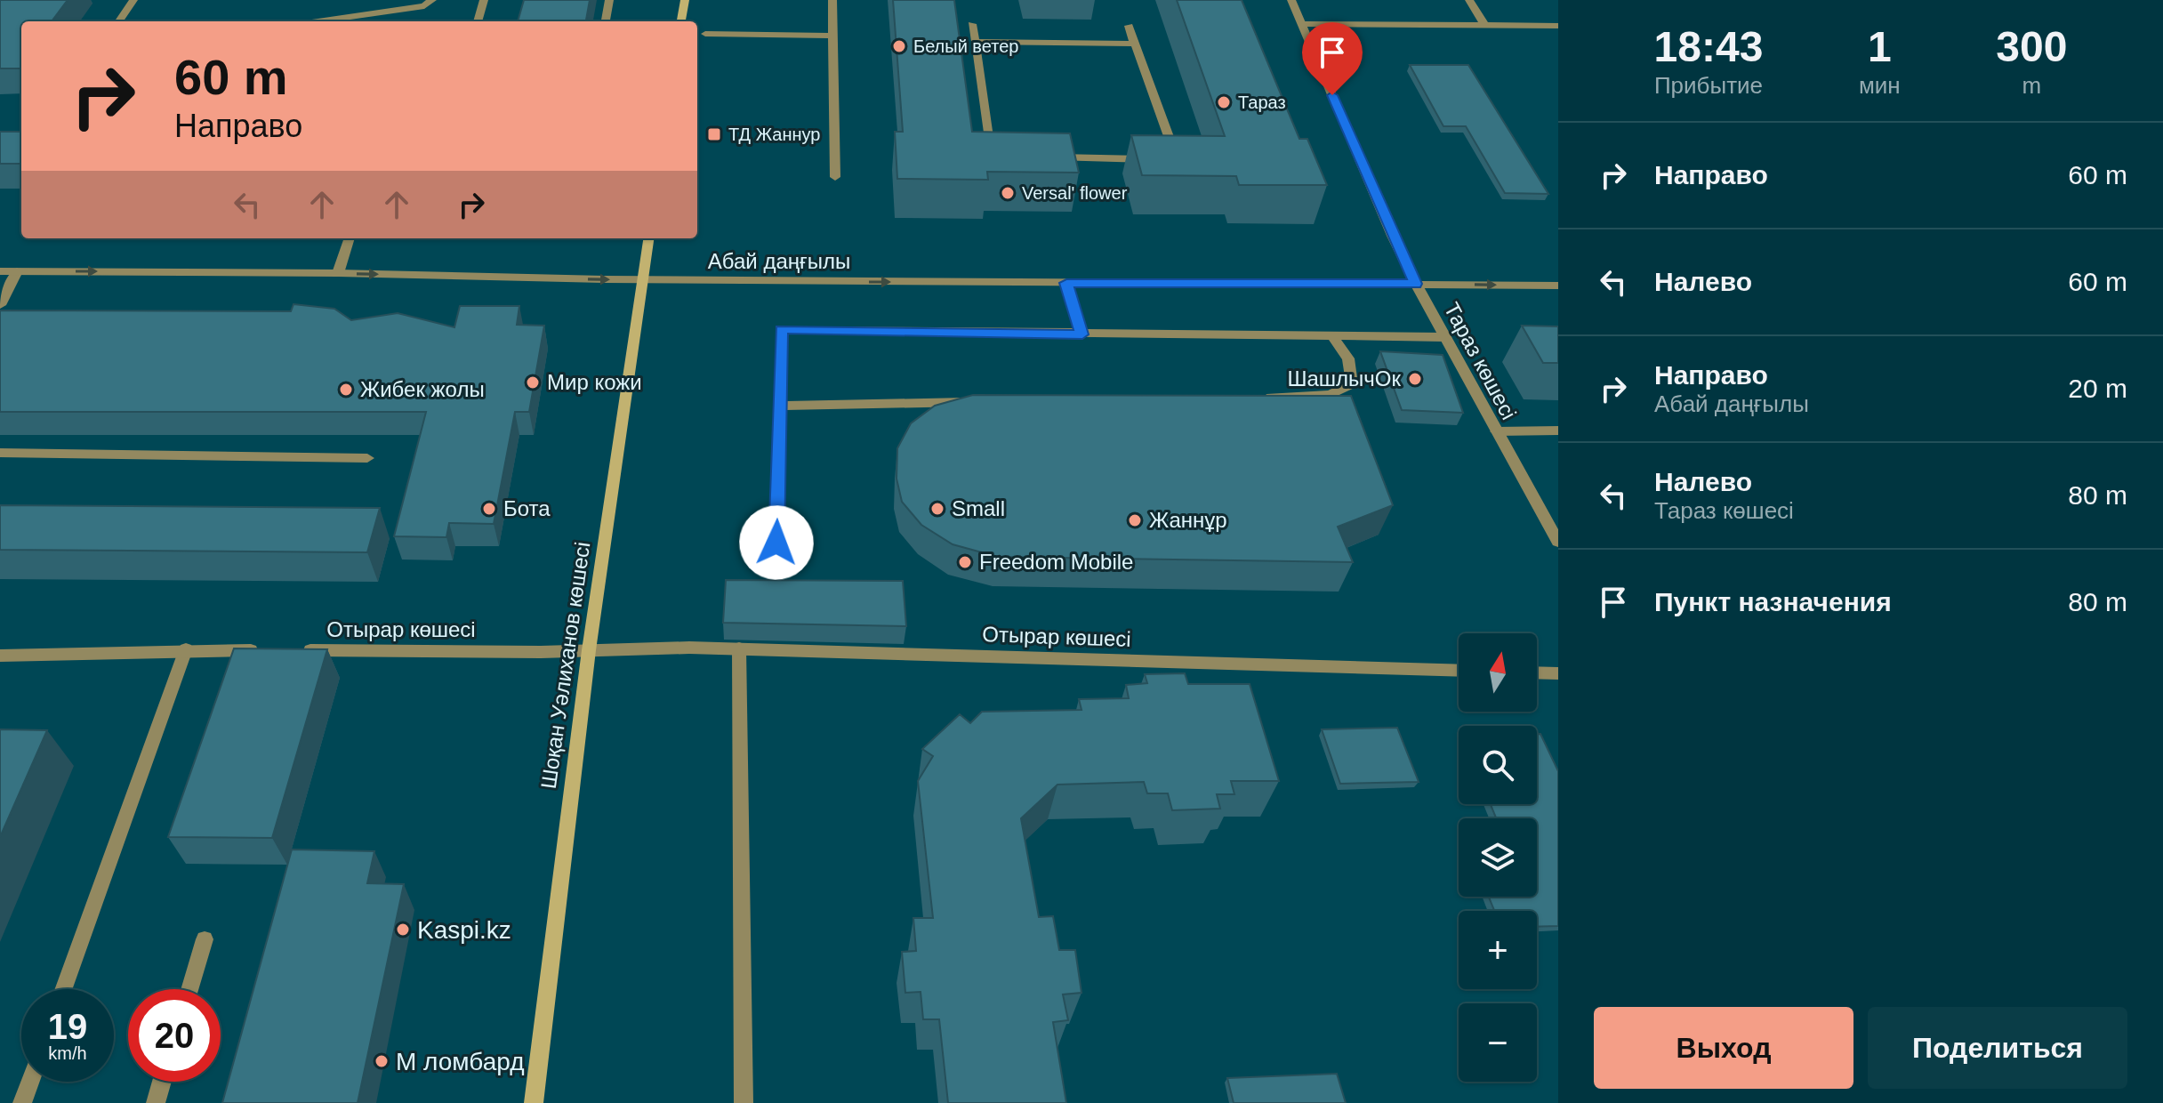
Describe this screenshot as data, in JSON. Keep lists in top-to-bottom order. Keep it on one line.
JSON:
{"streets":{"main road":["Шоқан Уәлиханов көшесі"],"street":["Абай даңғылы","Тараз көшесі","Отырар көшесі"]},"crossings":[["Абай даңғылы","Тараз көшесі"],["Абай даңғылы","Шоқан Уәлиханов көшесі"],["Отырар көшесі","Шоқан Уәлиханов көшесі"]],"one_way":["Абай даңғылы"],"places":{"other":["Белый ветер","Тараз","Versal' flower","ШашлычОк","Мир кожи","Жибек жолы","Бота","Small","Жаннұр","Freedom Mobile","Kaspi.kz","М ломбард"],"transit":["ТД Жаннур"]},"north":"top","page":{"eta":["18:43","Прибытие","1","мин","300","m"],"turn":["60 m","Направо"],"list":[{"name":"Направо","value":"60 m"},{"name":"Налево","value":"60 m"},{"name":"Направо","note":"Абай даңғылы","value":"20 m"},{"name":"Налево","note":"Тараз көшесі","value":"80 m"},{"name":"Пункт назначения","value":"80 m"}],"map_buttons":["+","−"],"speed":"19 km/h","limit":"20","buttons":["Выход","Поделиться"]}}
